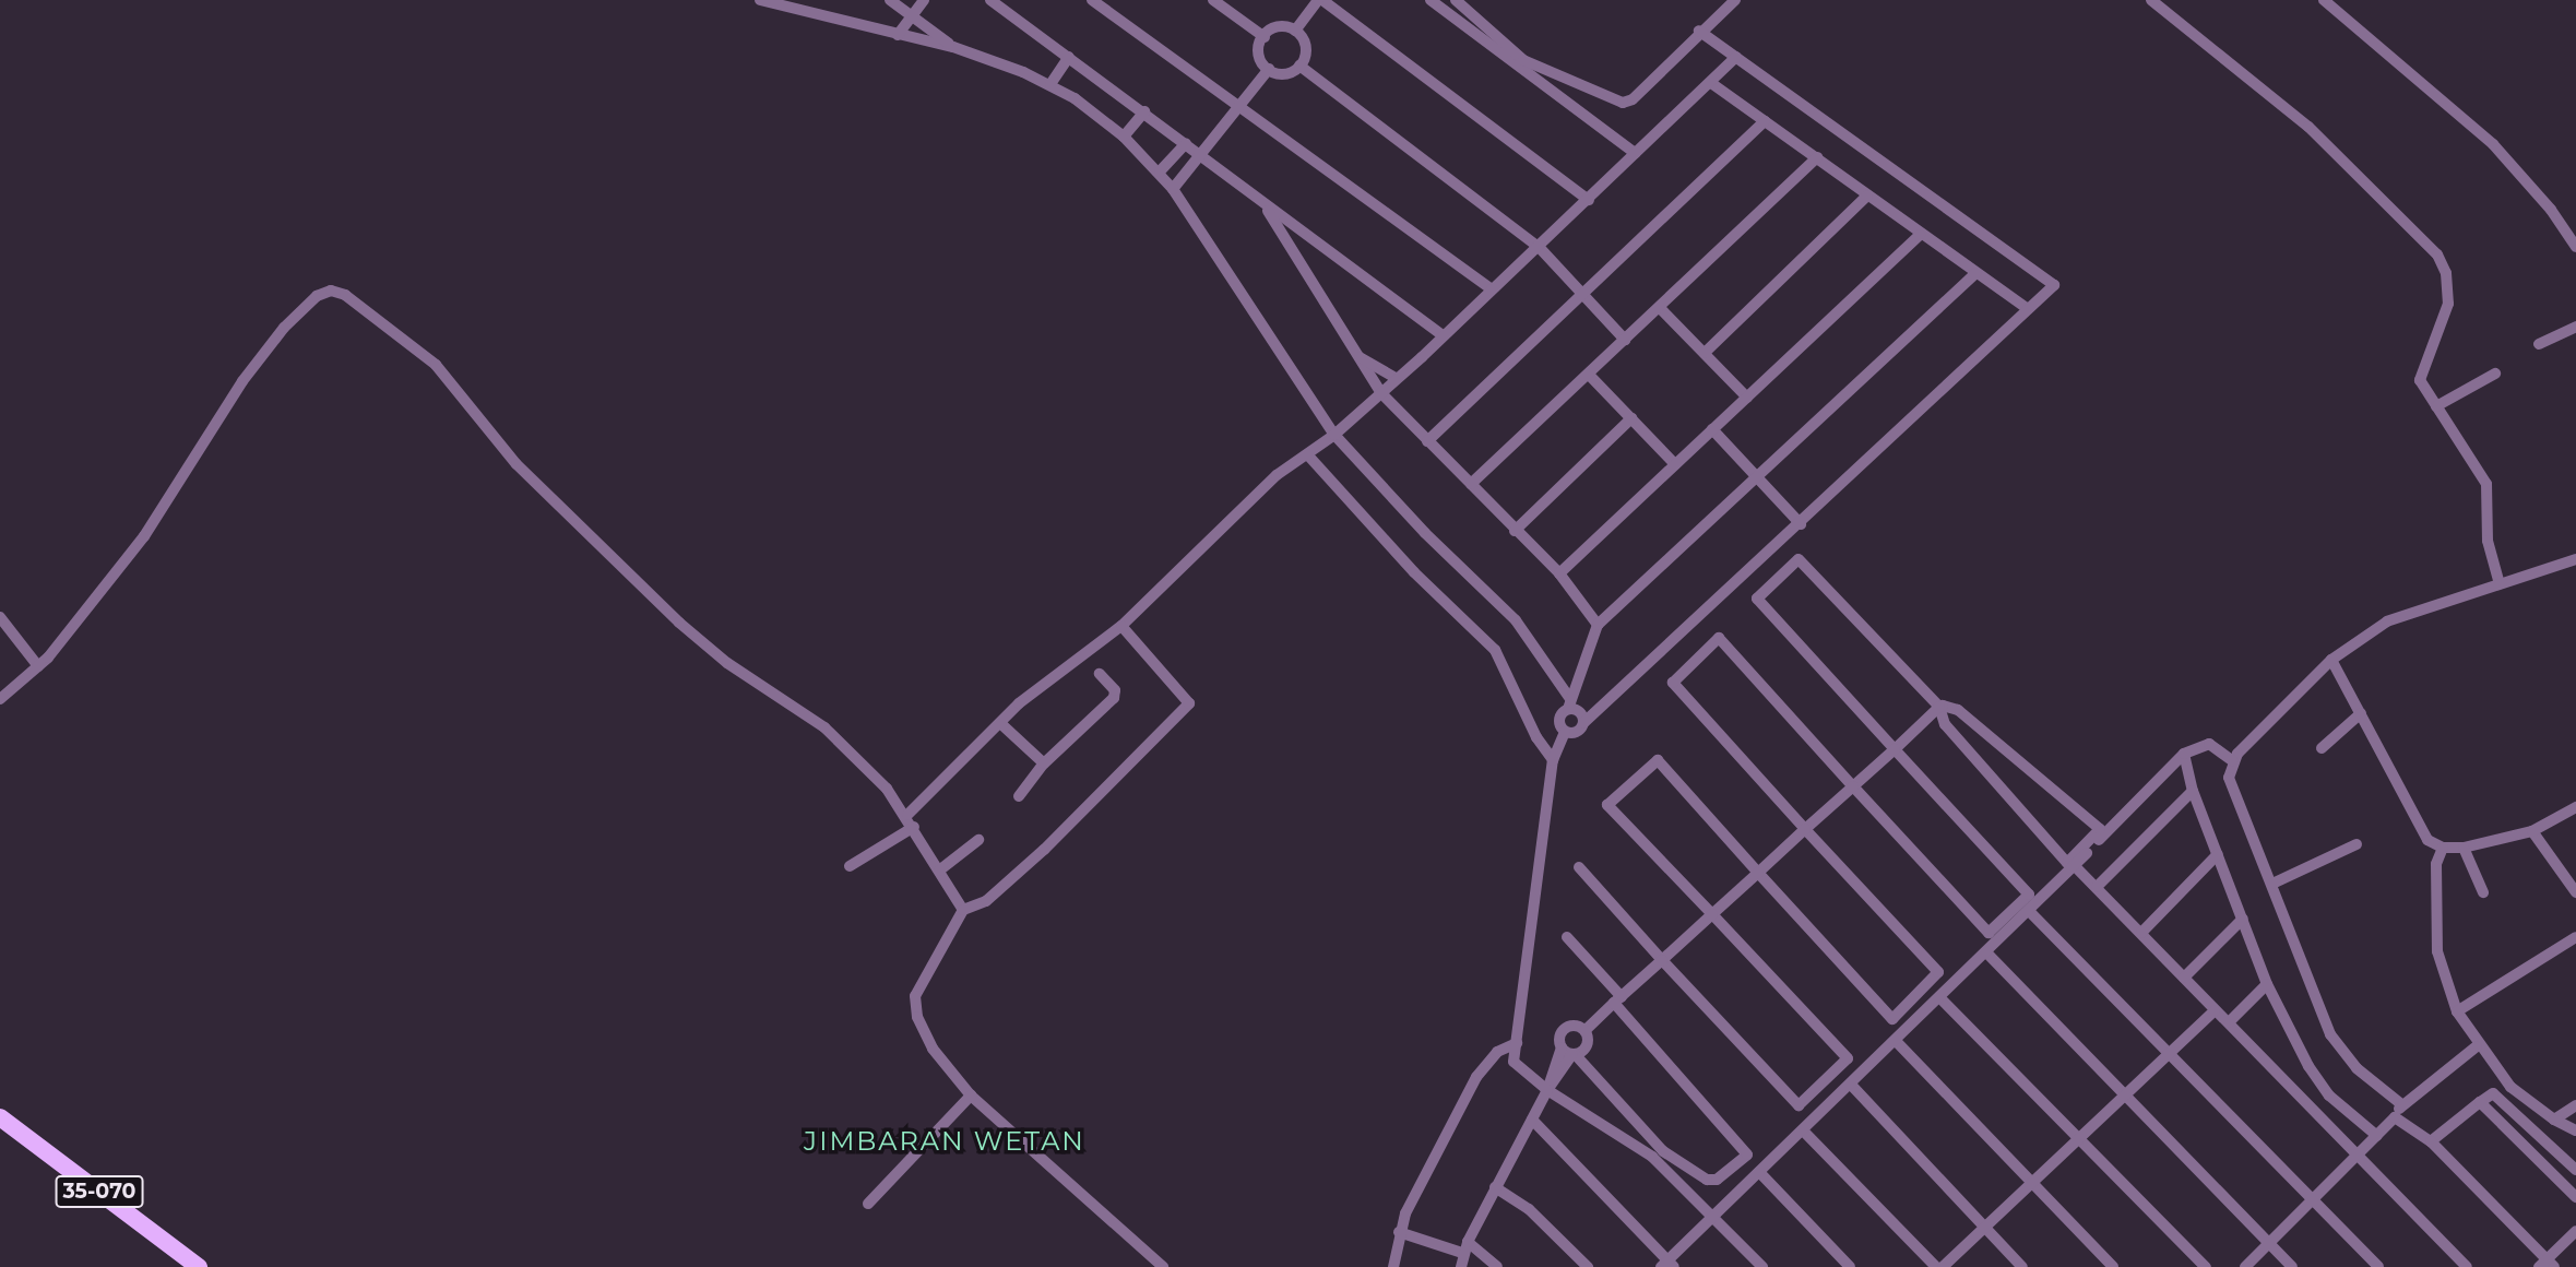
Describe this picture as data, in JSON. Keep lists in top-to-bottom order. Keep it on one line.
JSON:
{"streets":{"main road":["35-070"]},"districts":["JIMBARAN WETAN"]}
